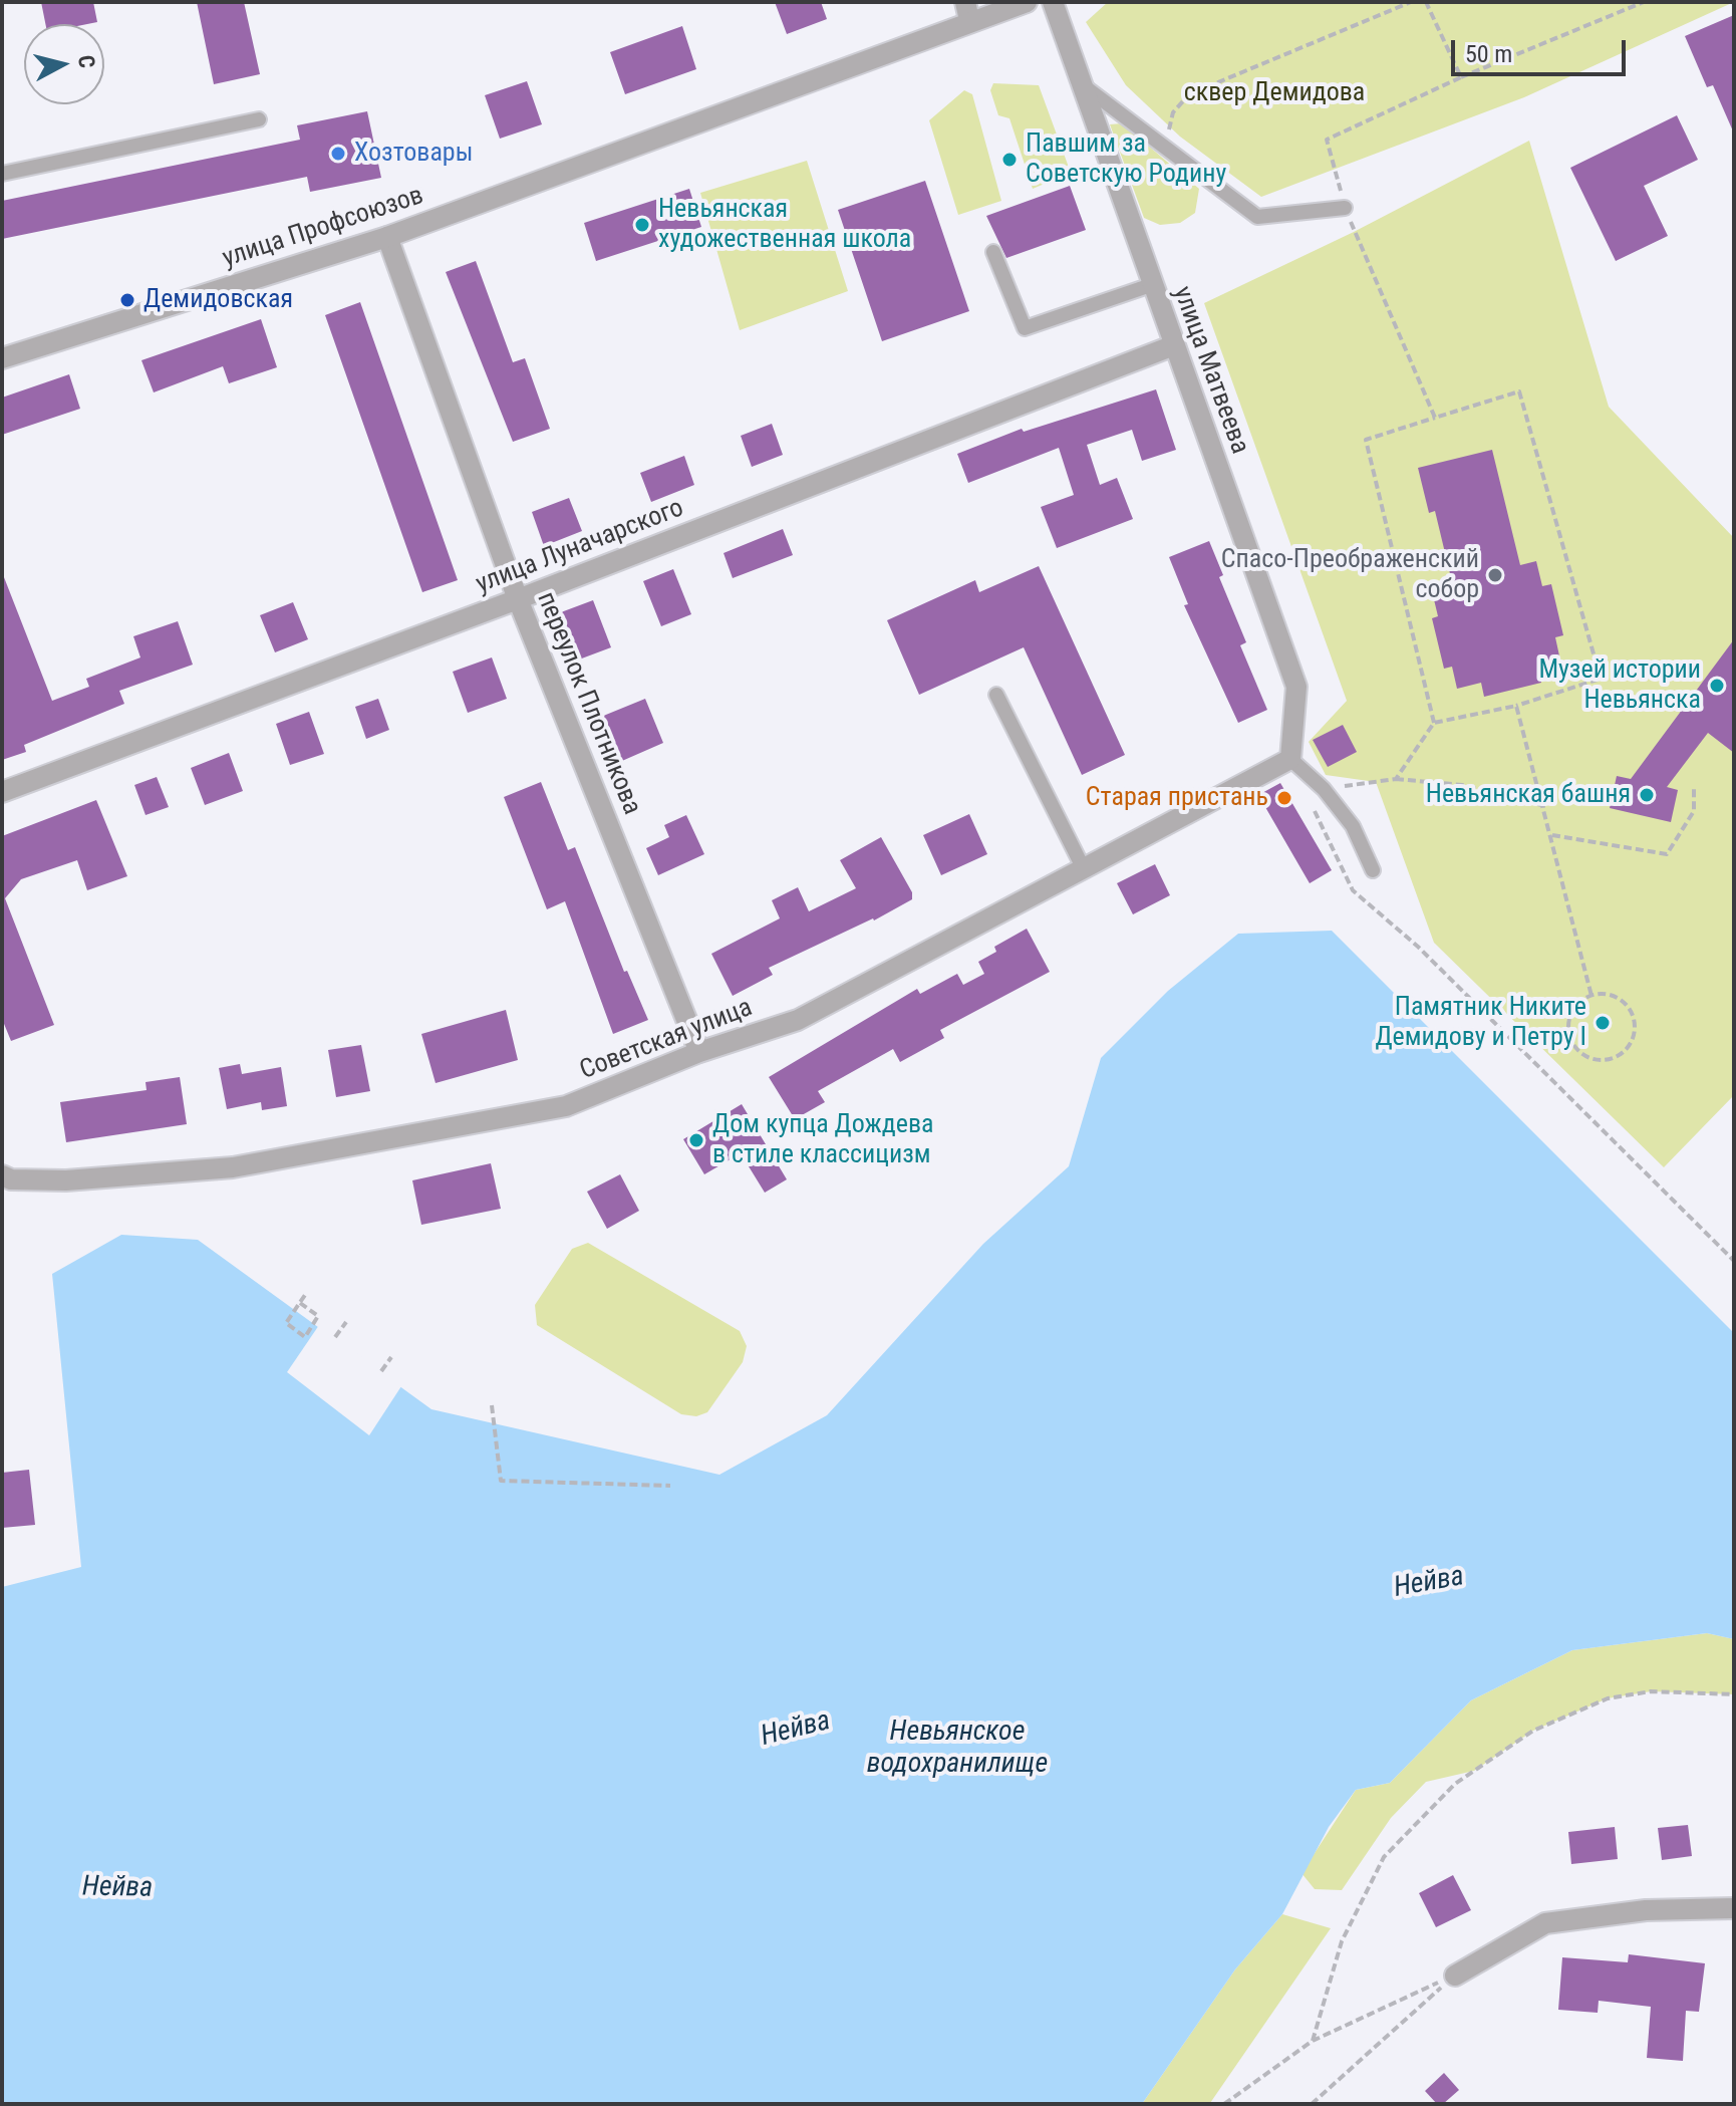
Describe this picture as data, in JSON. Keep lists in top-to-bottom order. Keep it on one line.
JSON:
{"streets":{"street":["улица Профсоюзов","улица Матвеева","улица Луначарского","переулок Плотникова","Советская улица"]},"crossings":[["улица Профсоюзов","переулок Плотникова"],["улица Матвеева","улица Луначарского"],["улица Матвеева","Советская улица"],["улица Луначарского","переулок Плотникова"],["переулок Плотникова","Советская улица"]],"water":["Нейва","Невьянское водохранилище"],"parks":["сквер Демидова"],"places":["Хозтовары","Павшим за Советскую Родину","Невьянская художественная школа","Демидовская","Спасо-Преображенский собор","Музей истории Невьянска","Невьянская башня","Старая пристань","Памятник Никите Демидову и Петру I","Дом купца Дождева в стиле классицизм"],"scale_bar":"50 m","north":"right"}
